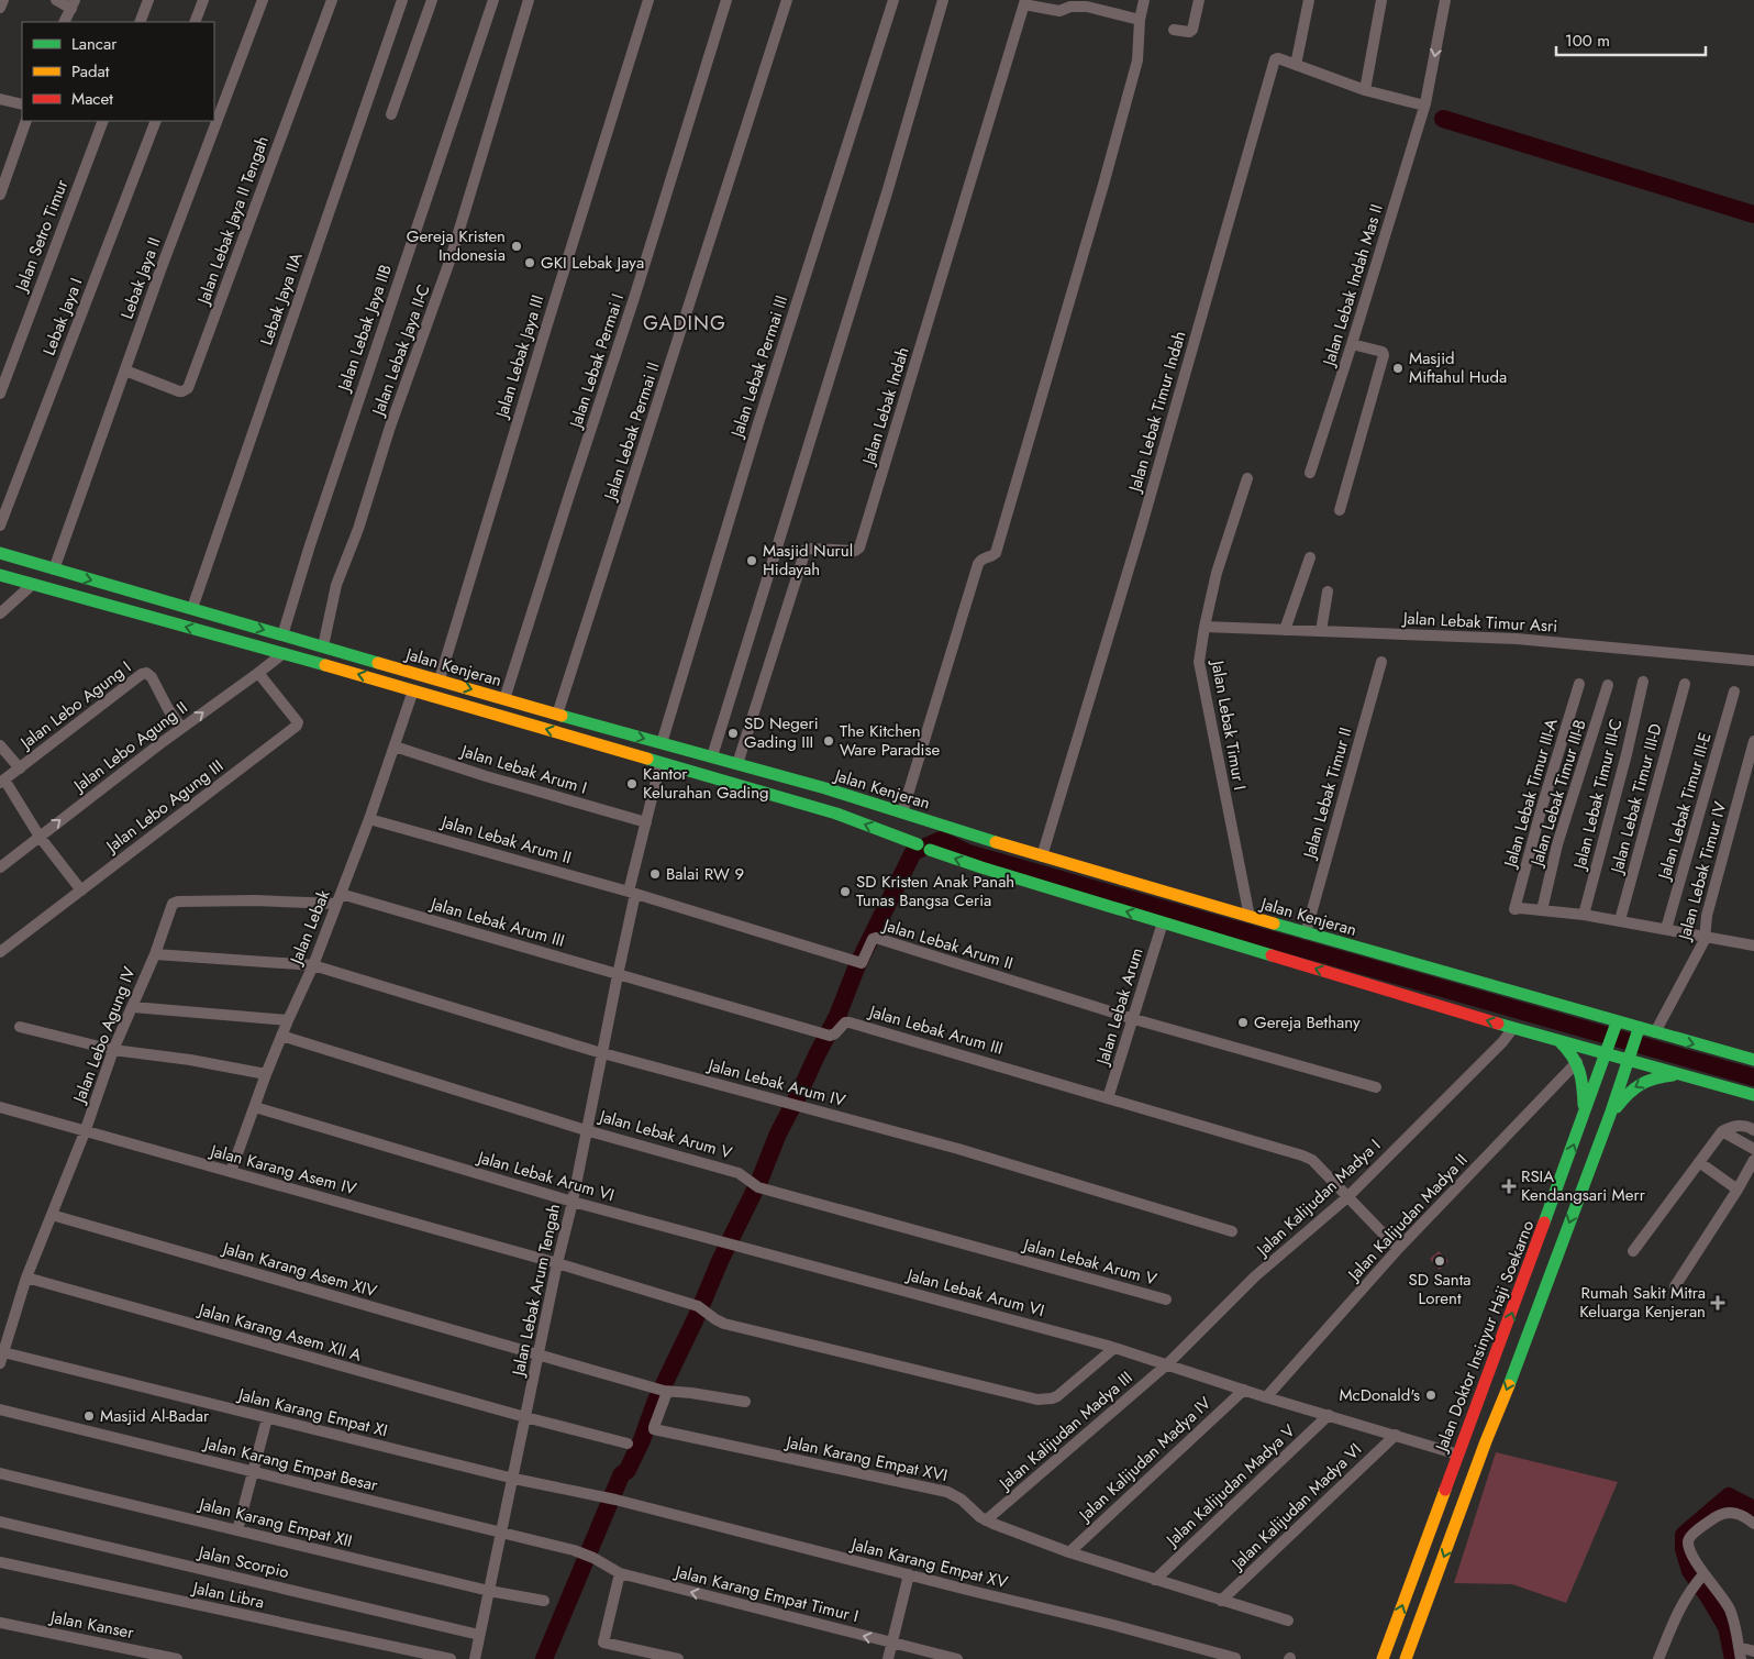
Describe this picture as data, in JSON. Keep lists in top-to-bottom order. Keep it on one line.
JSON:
{"streets":{"main road":["Jalan Kenjeran","Jalan Doktor Insinyur Haji Soekarno"],"street":["Jalan Lebak Jaya II Tengah","Jalan Setro Timur","Lebak Jaya II","Jalan Lebak Indah Mas II","Lebak Jaya IIA","Lebak Jaya I","Jalan Lebak Jaya IIB","Jalan Lebak Jaya II-C","Jalan Lebak Jaya III","Jalan Lebak Permai I","Jalan Lebak Permai III","Jalan Lebak Indah","Jalan Lebak Timur Indah","Jalan Lebak Permai II","Jalan Lebak Timur Asri","Jalan Lebo Agung I","Jalan Lebak Timur I","Jalan Lebo Agung II","Jalan Lebak Arum I","Jalan Lebak Timur II","Jalan Lebak Timur III-A","Jalan Lebak Timur III-B","Jalan Lebak Timur III-C","Jalan Lebak Timur III-D","Jalan Lebo Agung III","Jalan Lebak Timur III-E","Jalan Lebak Arum II","Jalan Lebak Timur IV","Jalan Lebak Arum III","Jalan Lebak","Jalan Lebak Arum","Jalan Lebo Agung IV","Jalan Lebak Arum IV","Jalan Lebak Arum V","Jalan Karang Asem IV","Jalan Lebak Arum VI","Jalan Kalijudan Madya I","Jalan Kalijudan Madya II","Jalan Karang Asem XIV","Jalan Lebak Arum Tengah","Jalan Karang Asem XII A","Jalan Karang Empat XI","Jalan Kalijudan Madya III","Jalan Karang Empat XVI","Jalan Kalijudan Madya IV","Jalan Karang Empat Besar","Jalan Kalijudan Madya V","Jalan Kalijudan Madya VI","Jalan Karang Empat XII","Jalan Scorpio","Jalan Karang Empat XV","Jalan Karang Empat Timur I","Jalan Libra","Jalan Kanser"]},"crossings":[["Jalan Lebak Jaya II Tengah","Lebak Jaya II"],["Lebak Jaya II","Jalan Kenjeran"],["Lebak Jaya IIA","Jalan Kenjeran"],["Jalan Lebak Jaya IIB","Jalan Kenjeran"],["Jalan Lebak Jaya II-C","Jalan Kenjeran"],["Jalan Lebak Jaya III","Jalan Kenjeran"],["Jalan Lebak Permai I","Jalan Kenjeran"],["Jalan Lebak Permai III","Jalan Kenjeran"],["Jalan Lebak Indah","Jalan Kenjeran"],["Jalan Lebak Timur Indah","Jalan Kenjeran"],["Jalan Lebak Permai II","Jalan Kenjeran"],["Jalan Lebak Timur Asri","Jalan Lebak Timur I"],["Jalan Kenjeran","Jalan Lebak Timur I"],["Jalan Kenjeran","Jalan Lebo Agung II"],["Jalan Kenjeran","Jalan Lebak Timur II"],["Jalan Kenjeran","Jalan Lebak Timur IV"],["Jalan Kenjeran","Jalan Lebak"],["Jalan Kenjeran","Jalan Lebak Arum"],["Jalan Kenjeran","Jalan Kalijudan Madya I"],["Jalan Kenjeran","Jalan Lebak Arum Tengah"],["Jalan Kenjeran","Jalan Doktor Insinyur Haji Soekarno"],["Jalan Lebo Agung I","Jalan Lebo Agung II"],["Jalan Lebo Agung II","Jalan Lebo Agung III"],["Jalan Lebak Arum I","Jalan Lebak"],["Jalan Lebak Arum I","Jalan Lebak Arum Tengah"],["Jalan Lebak Timur III-A","Jalan Lebak Timur III-B"],["Jalan Lebak Arum II","Jalan Lebak"],["Jalan Lebak Arum II","Jalan Lebak Arum"],["Jalan Lebak Arum II","Jalan Lebak Arum Tengah"],["Jalan Lebak Arum III","Jalan Lebak"],["Jalan Lebak Arum III","Jalan Lebak Arum"],["Jalan Lebak Arum III","Jalan Lebo Agung IV"],["Jalan Lebak Arum III","Jalan Kalijudan Madya I"],["Jalan Lebak Arum III","Jalan Kalijudan Madya II"],["Jalan Lebak Arum III","Jalan Lebak Arum Tengah"],["Jalan Lebak","Jalan Lebak Arum IV"],["Jalan Lebak","Jalan Lebak Arum V"],["Jalan Lebak","Jalan Karang Asem IV"],["Jalan Lebak","Jalan Lebak Arum VI"],["Jalan Lebo Agung IV","Jalan Lebak Arum IV"],["Jalan Lebo Agung IV","Jalan Karang Asem IV"],["Jalan Lebo Agung IV","Jalan Karang Asem XIV"],["Jalan Lebak Arum IV","Jalan Lebak Arum Tengah"],["Jalan Lebak Arum V","Jalan Lebak Arum Tengah"],["Jalan Karang Asem IV","Jalan Lebak Arum Tengah"],["Jalan Lebak Arum VI","Jalan Kalijudan Madya I"],["Jalan Lebak Arum VI","Jalan Kalijudan Madya II"],["Jalan Lebak Arum VI","Jalan Lebak Arum Tengah"],["Jalan Lebak Arum VI","Jalan Doktor Insinyur Haji Soekarno"],["Jalan Lebak Arum VI","Jalan Kalijudan Madya III"],["Jalan Lebak Arum VI","Jalan Kalijudan Madya IV"],["Jalan Lebak Arum VI","Jalan Kalijudan Madya V"],["Jalan Lebak Arum VI","Jalan Kalijudan Madya VI"],["Jalan Kalijudan Madya I","Jalan Kalijudan Madya III"],["Jalan Karang Asem XIV","Jalan Lebak Arum Tengah"],["Jalan Lebak Arum Tengah","Jalan Karang Asem XII A"],["Jalan Lebak Arum Tengah","Jalan Karang Empat XI"],["Jalan Lebak Arum Tengah","Jalan Karang Empat Besar"],["Jalan Lebak Arum Tengah","Jalan Karang Empat XII"],["Jalan Lebak Arum Tengah","Jalan Scorpio"],["Jalan Karang Empat XI","Jalan Karang Empat XV"],["Jalan Kalijudan Madya III","Jalan Karang Empat XVI"],["Jalan Karang Empat XVI","Jalan Kalijudan Madya IV"],["Jalan Karang Empat XVI","Jalan Kalijudan Madya V"],["Jalan Karang Empat XVI","Jalan Kalijudan Madya VI"],["Jalan Karang Empat Besar","Jalan Karang Empat Timur I"]],"one_way":["Jalan Lebo Agung II","Jalan Karang Empat Timur I"],"districts":["GADING"],"places":{"other":["Gereja Kristen Indonesia","GKI Lebak Jaya","Masjid Miftahul Huda","Masjid Nurul Hidayah","SD Negeri Gading III","The Kitchen Ware Paradise","Kantor Kelurahan Gading","Balai RW 9","SD Kristen Anak Panah Tunas Bangsa Ceria","Gereja Bethany","SD Santa Lorent","McDonald's","Masjid Al-Badar"],"health":["RSIA Kendangsari Merr","Rumah Sakit Mitra Keluarga Kenjeran"]},"legend":["Lancar","Padat","Macet"],"scale_bar":"100 m"}
